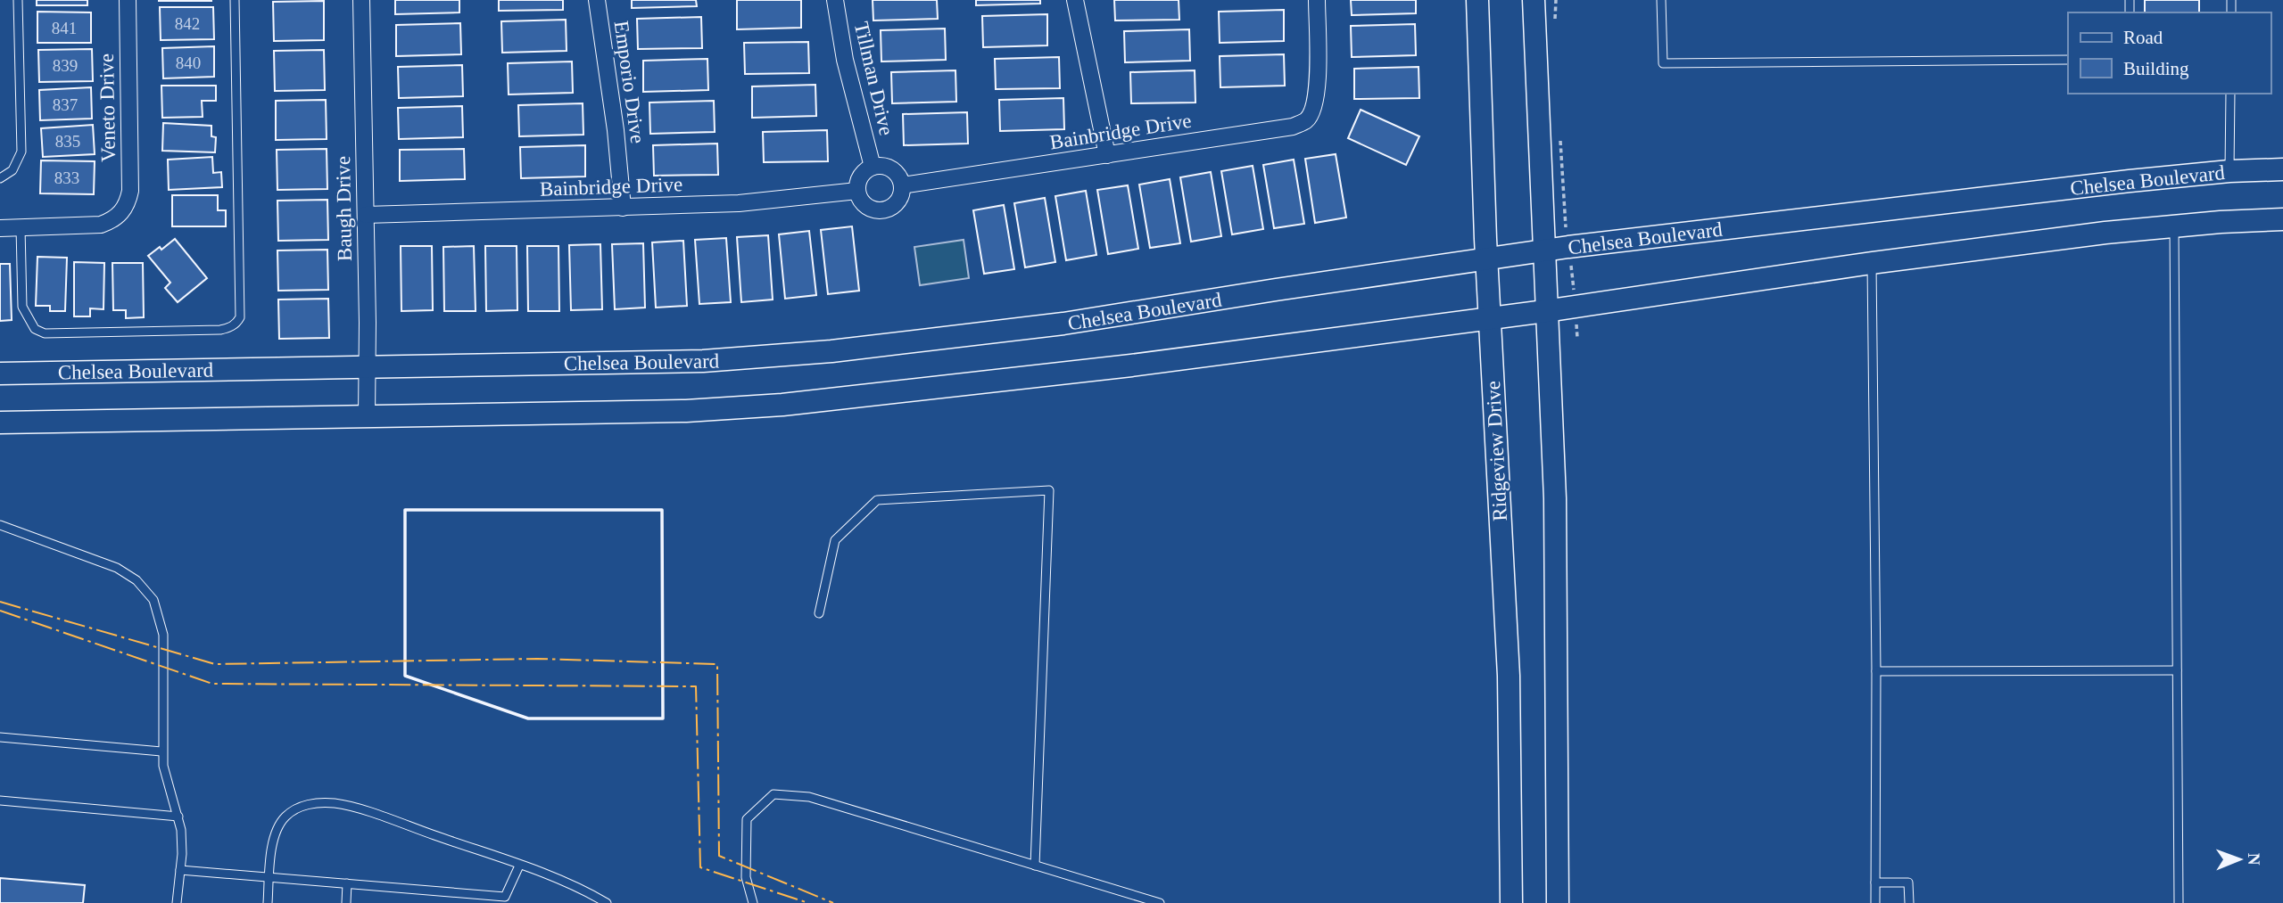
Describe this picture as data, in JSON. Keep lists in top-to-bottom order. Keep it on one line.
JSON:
{"streets":{"main road":["Chelsea Boulevard","Ridgeview Drive"],"street":["Tillman Drive","Emporio Drive","Veneto Drive","Bainbridge Drive","Baugh Drive"]},"crossings":[["Tillman Drive","Bainbridge Drive"],["Emporio Drive","Bainbridge Drive"],["Bainbridge Drive","Baugh Drive"],["Chelsea Boulevard","Baugh Drive"],["Chelsea Boulevard","Ridgeview Drive"]],"house_numbers":["842","841","840","839","837","835","833"],"legend":["Road","Building"],"north":"right"}
